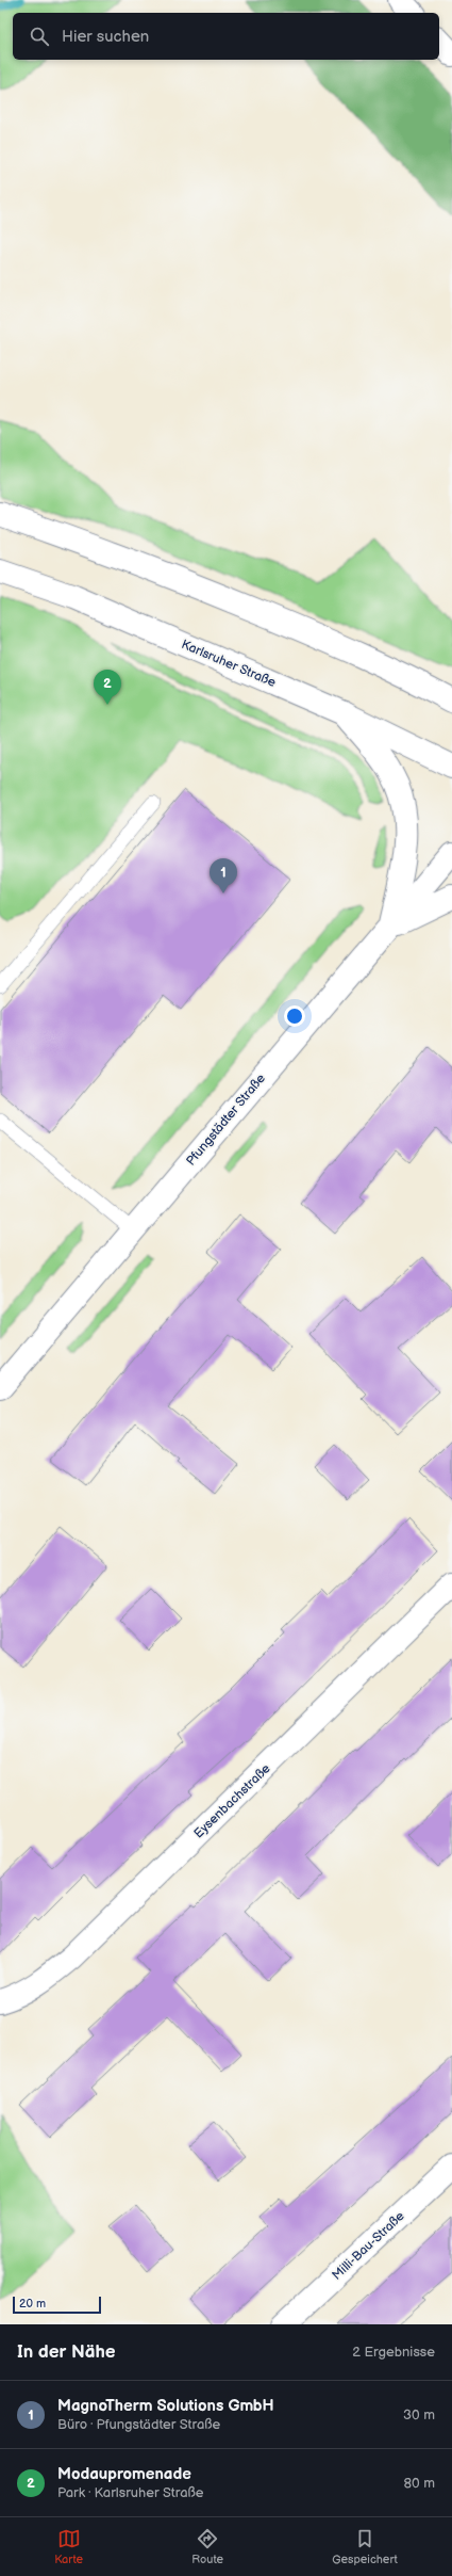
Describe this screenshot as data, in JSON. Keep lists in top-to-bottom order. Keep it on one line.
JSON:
{"streets":{"main road":["Karlsruher Straße","Pfungstädter Straße","Eysenbachstraße","Milli-Bau-Straße"]},"scale_bar":"20 m","page":{"search":"Hier suchen","pins":["2","1"],"scale":"20 m","heading":["In der Nähe","2 Ergebnisse"],"list":[{"mark":"1","name":"MagnoTherm Solutions GmbH","note":"Büro · Pfungstädter Straße","value":"30 m"},{"mark":"2","name":"Modaupromenade","note":"Park · Karlsruher Straße","value":"80 m"}],"nav":["Karte","Route","Gespeichert"]}}
